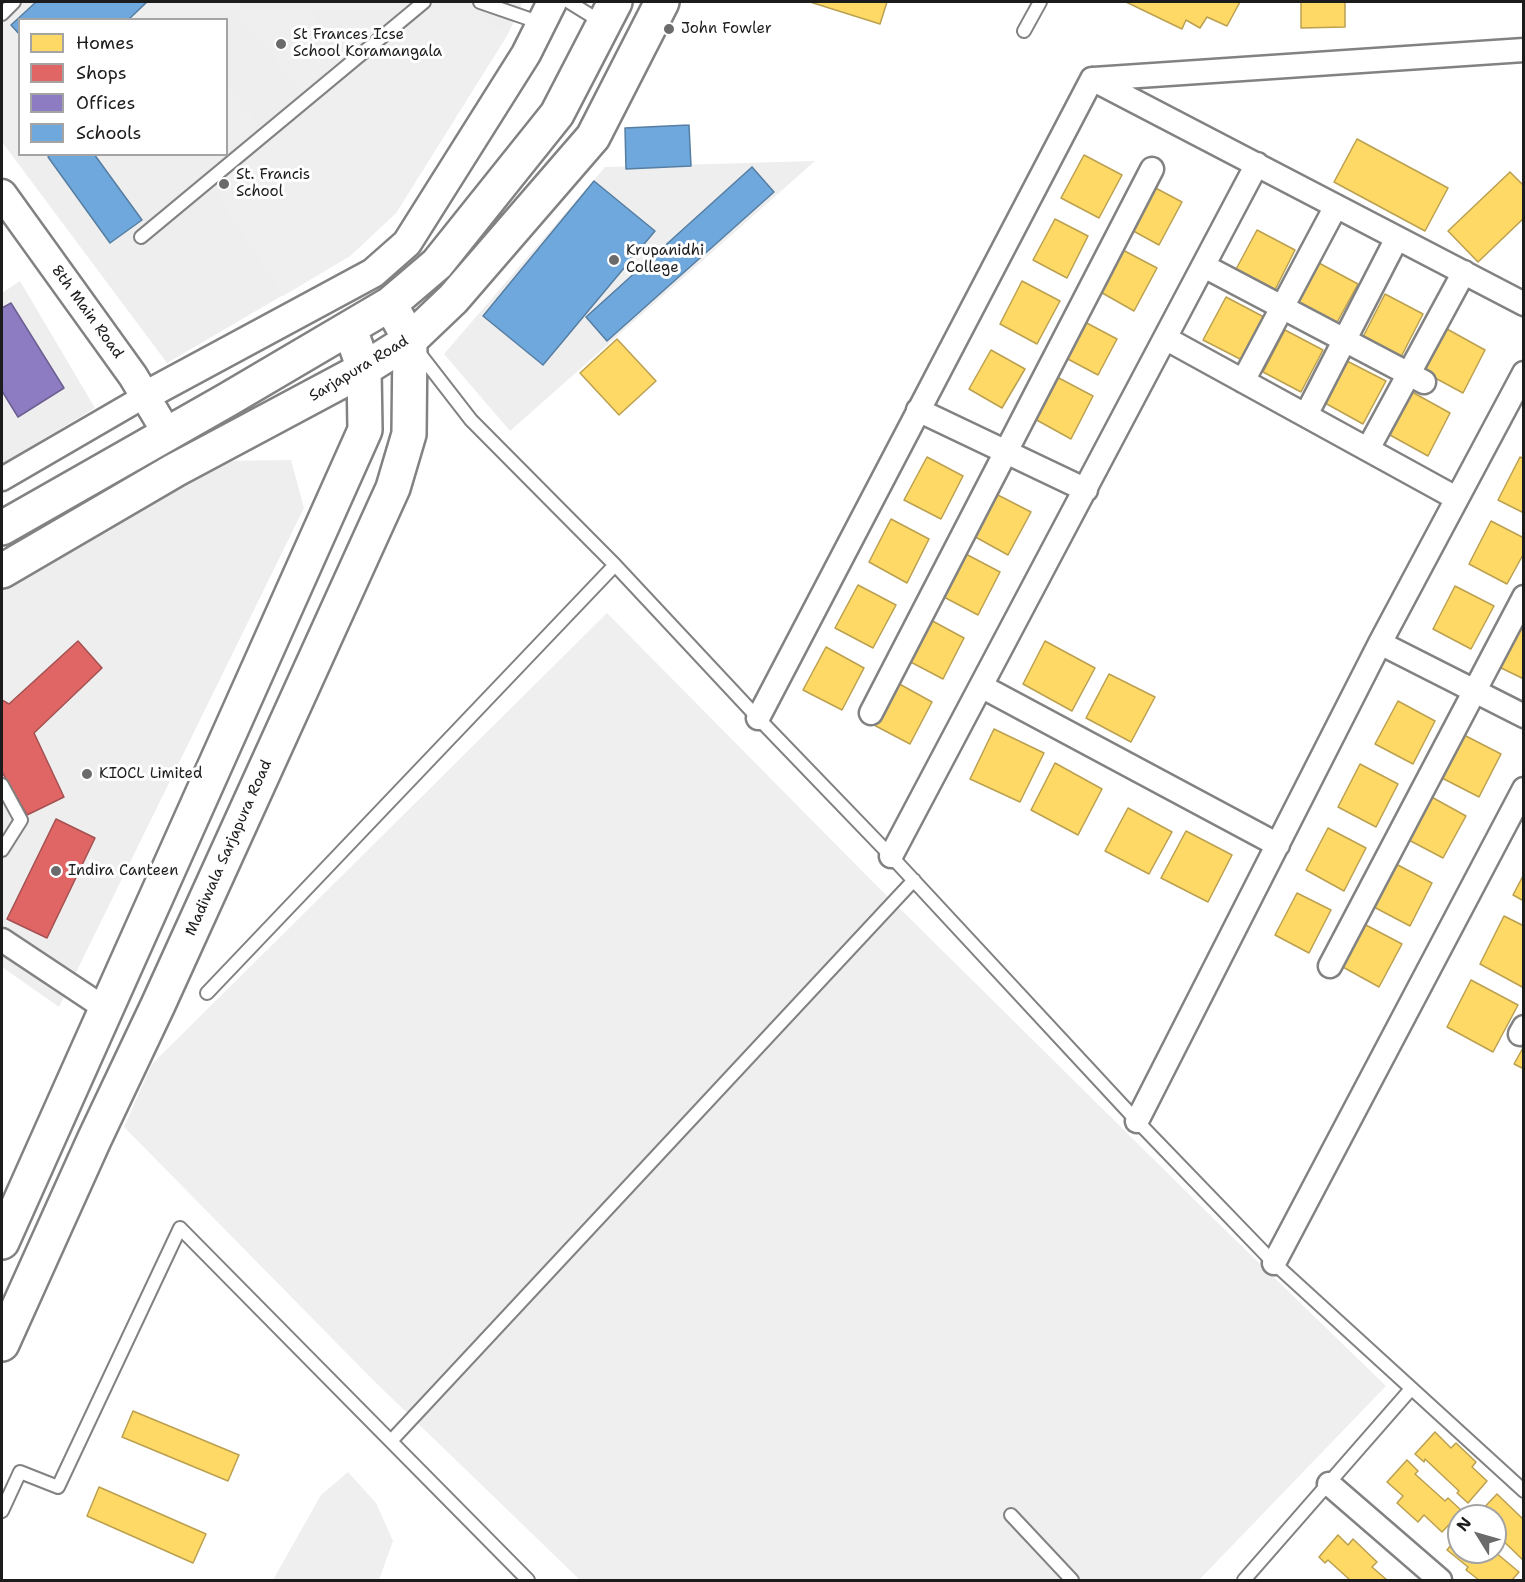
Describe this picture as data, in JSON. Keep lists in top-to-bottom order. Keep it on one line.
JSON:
{"streets":{"main road":["Sarjapura Road","Madiwala Sarjapura Road"],"street":["8th Main Road"]},"crossings":[["Sarjapura Road","Madiwala Sarjapura Road"]],"places":["John Fowler","St Frances Icse School Koramangala","St. Francis School","Krupanidhi College","KIOCL Limited","Indira Canteen"],"legend":["Homes","Shops","Offices","Schools"],"north":"top left"}
